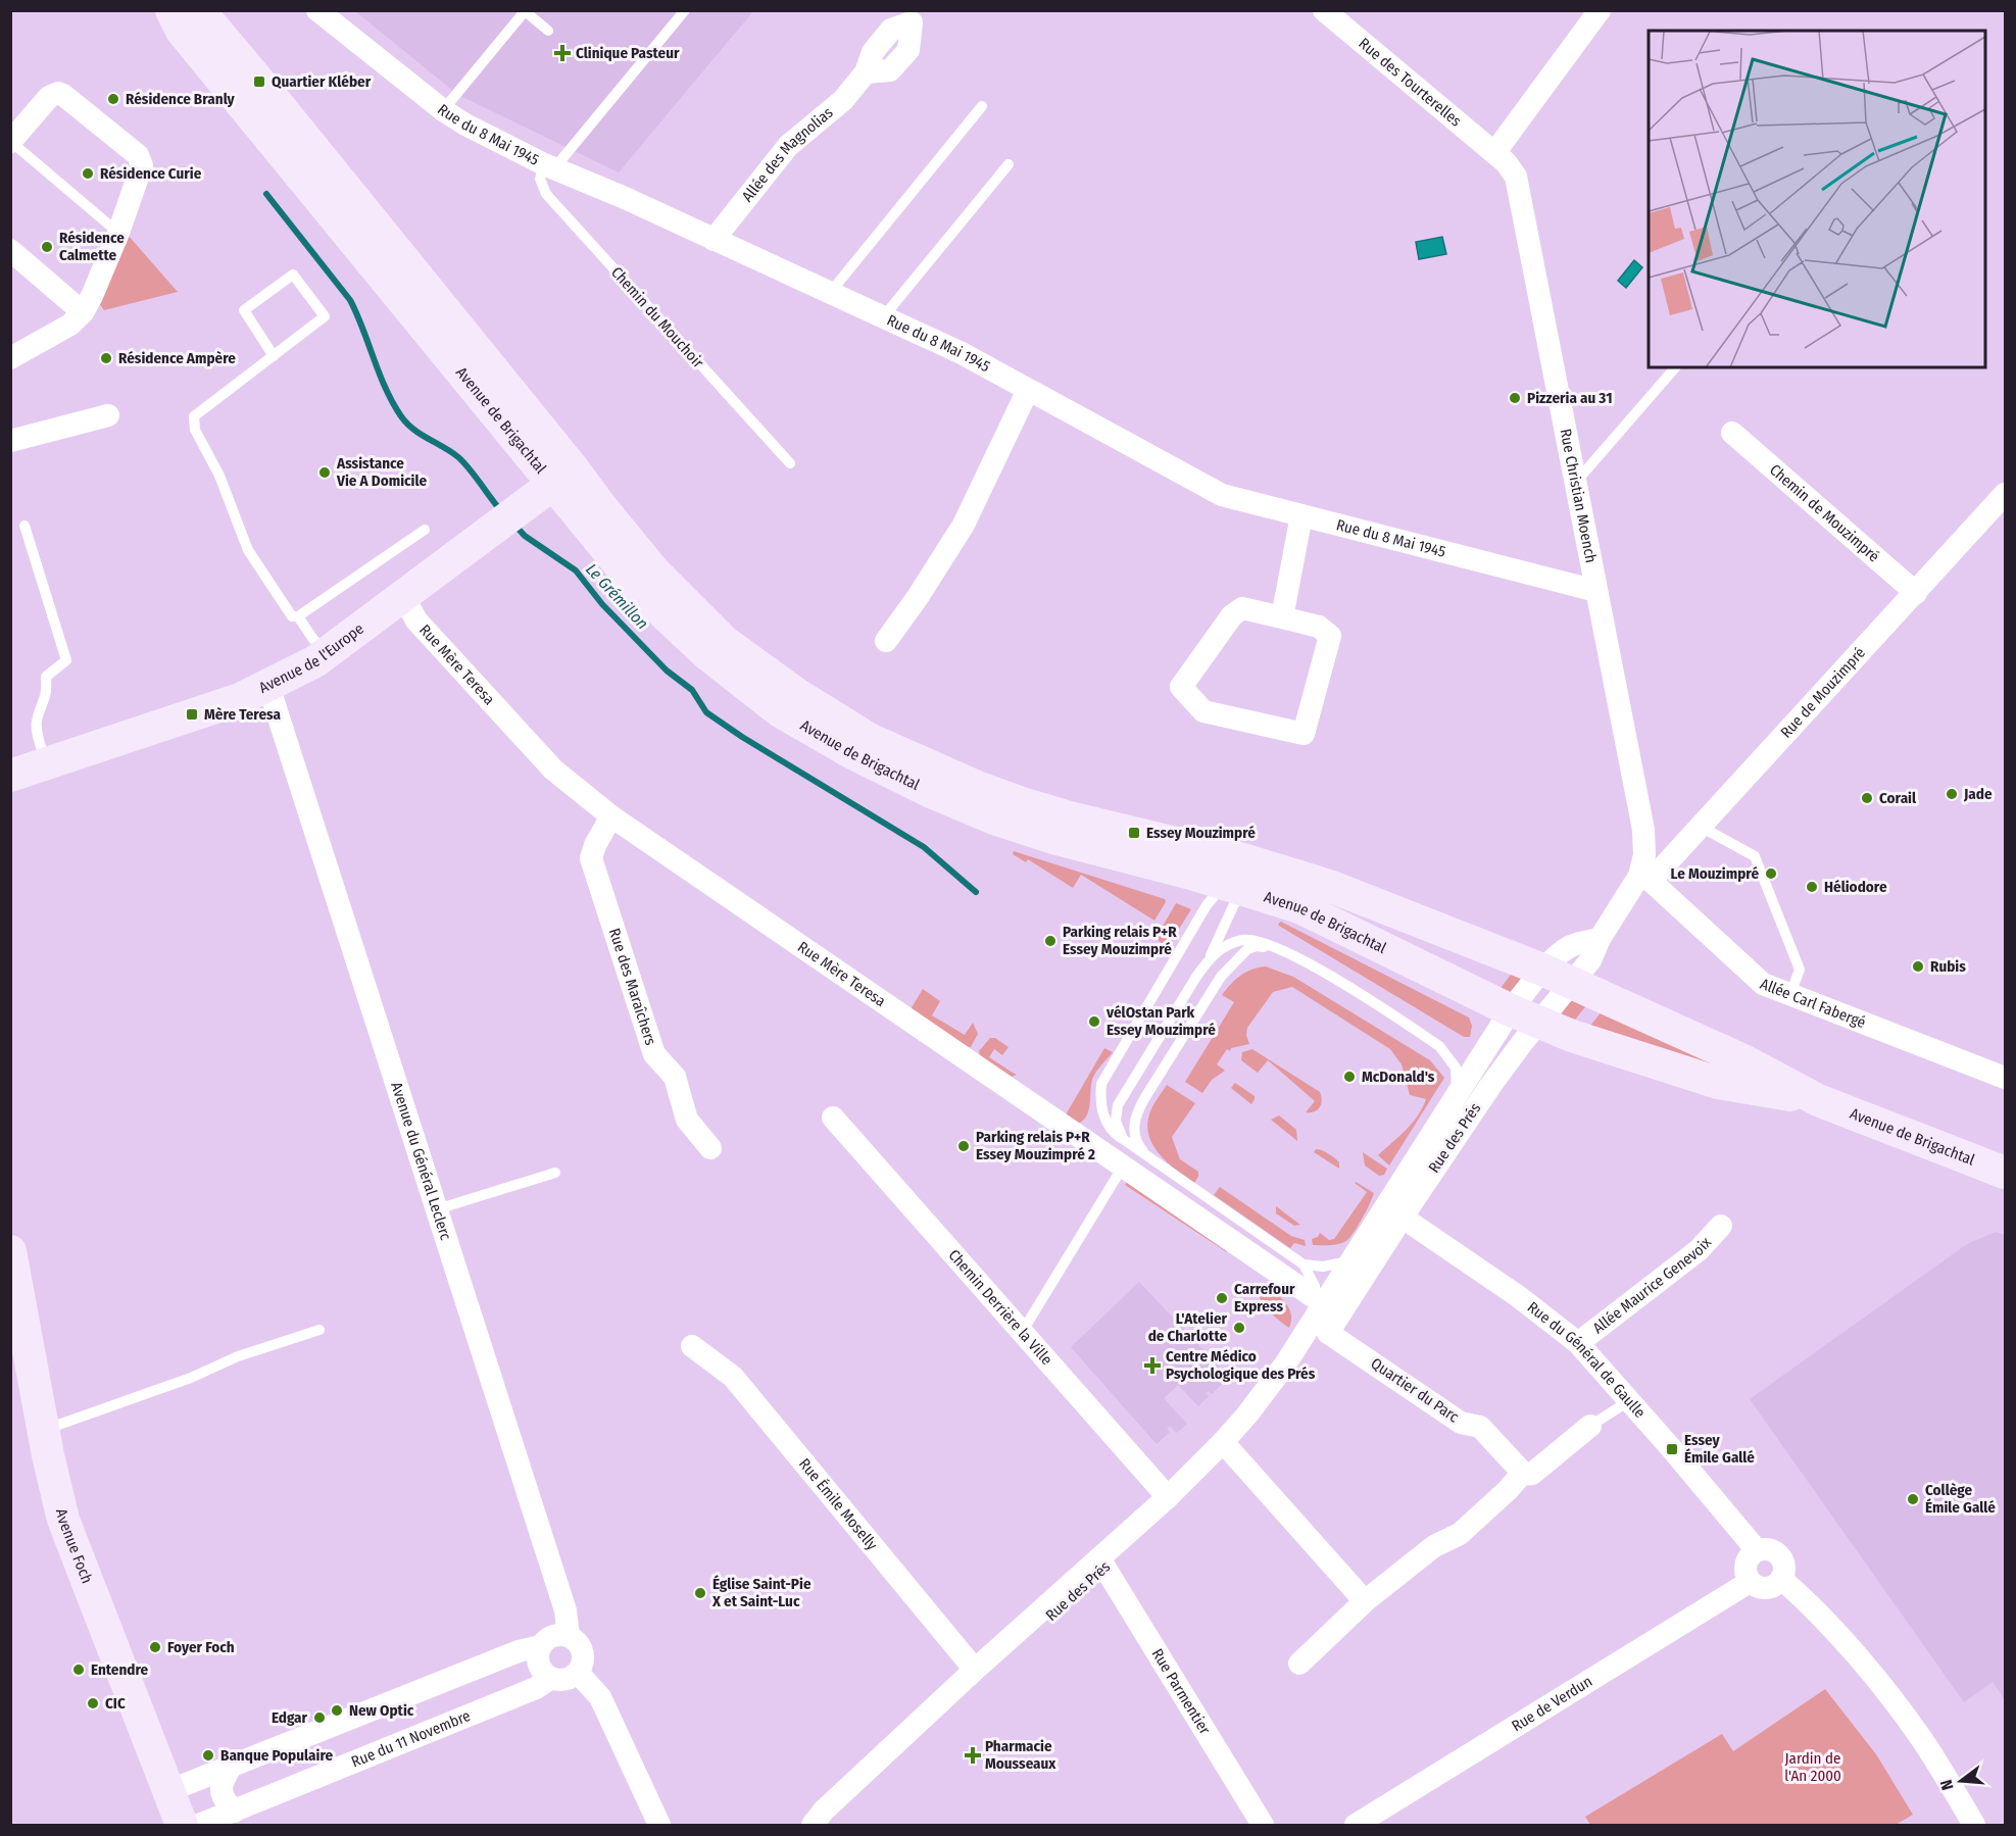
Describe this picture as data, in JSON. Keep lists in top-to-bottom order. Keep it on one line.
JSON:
{"streets":{"main road":["Avenue de Brigachtal","Avenue de l'Europe","Avenue Foch"],"street":["Rue des Tourterelles","Rue du 8 Mai 1945","Allée des Magnolias","Rue Christian Moench","Chemin de Mouzimpré","Rue Mère Teresa","Rue de Mouzimpré","Rue des Maraîchers","Allée Carl Fabergé","Rue des Prés","Avenue du Général Leclerc","Allée Maurice Genevoix","Chemin Derrière la Ville","Rue du Général de Gaulle","Quartier du Parc","Rue Émile Moselly","Rue Parmentier","Rue de Verdun","Rue du 11 Novembre"],"lane":["Chemin du Mouchoir"]},"crossings":[["Rue des Tourterelles","Rue Christian Moench"],["Rue du 8 Mai 1945","Allée des Magnolias"],["Rue du 8 Mai 1945","Chemin du Mouchoir"],["Rue du 8 Mai 1945","Rue Christian Moench"],["Avenue de Brigachtal","Avenue de l'Europe"],["Avenue de Brigachtal","Rue des Prés"],["Rue Christian Moench","Rue de Mouzimpré"],["Rue Christian Moench","Allée Carl Fabergé"],["Rue Christian Moench","Rue des Prés"],["Chemin de Mouzimpré","Rue de Mouzimpré"],["Avenue de l'Europe","Rue Mère Teresa"],["Avenue de l'Europe","Avenue du Général Leclerc"],["Rue Mère Teresa","Rue des Maraîchers"],["Rue Mère Teresa","Rue des Prés"],["Rue de Mouzimpré","Allée Carl Fabergé"],["Rue de Mouzimpré","Rue des Prés"],["Allée Carl Fabergé","Rue des Prés"],["Rue des Prés","Chemin Derrière la Ville"],["Rue des Prés","Rue du Général de Gaulle"],["Rue des Prés","Quartier du Parc"],["Rue des Prés","Rue Émile Moselly"],["Rue des Prés","Rue Parmentier"],["Avenue du Général Leclerc","Rue du 11 Novembre"],["Allée Maurice Genevoix","Rue du Général de Gaulle"],["Rue du Général de Gaulle","Rue de Verdun"]],"water":["Le Grémillon"],"parks":["Jardin de l'An 2000"],"places":{"health":["Clinique Pasteur","Centre Médico Psychologique des Prés","Pharmacie Mousseaux"],"transit":["Quartier Kléber","Mère Teresa","Essey Mouzimpré","Essey Émile Gallé"],"other":["Résidence Branly","Résidence Curie","Résidence Calmette","Résidence Ampère","Pizzeria au 31","Assistance Vie A Domicile","Jade","Corail","Le Mouzimpré","Héliodore","Parking relais P+R Essey Mouzimpré","Rubis","vélOstan Park Essey Mouzimpré","McDonald's","Parking relais P+R Essey Mouzimpré 2","Carrefour Express","L'Atelier de Charlotte","Collège Émile Gallé","Église Saint-Pie X et Saint-Luc","Foyer Foch","Entendre","CIC","New Optic","Edgar","Banque Populaire"]},"north":"left"}
